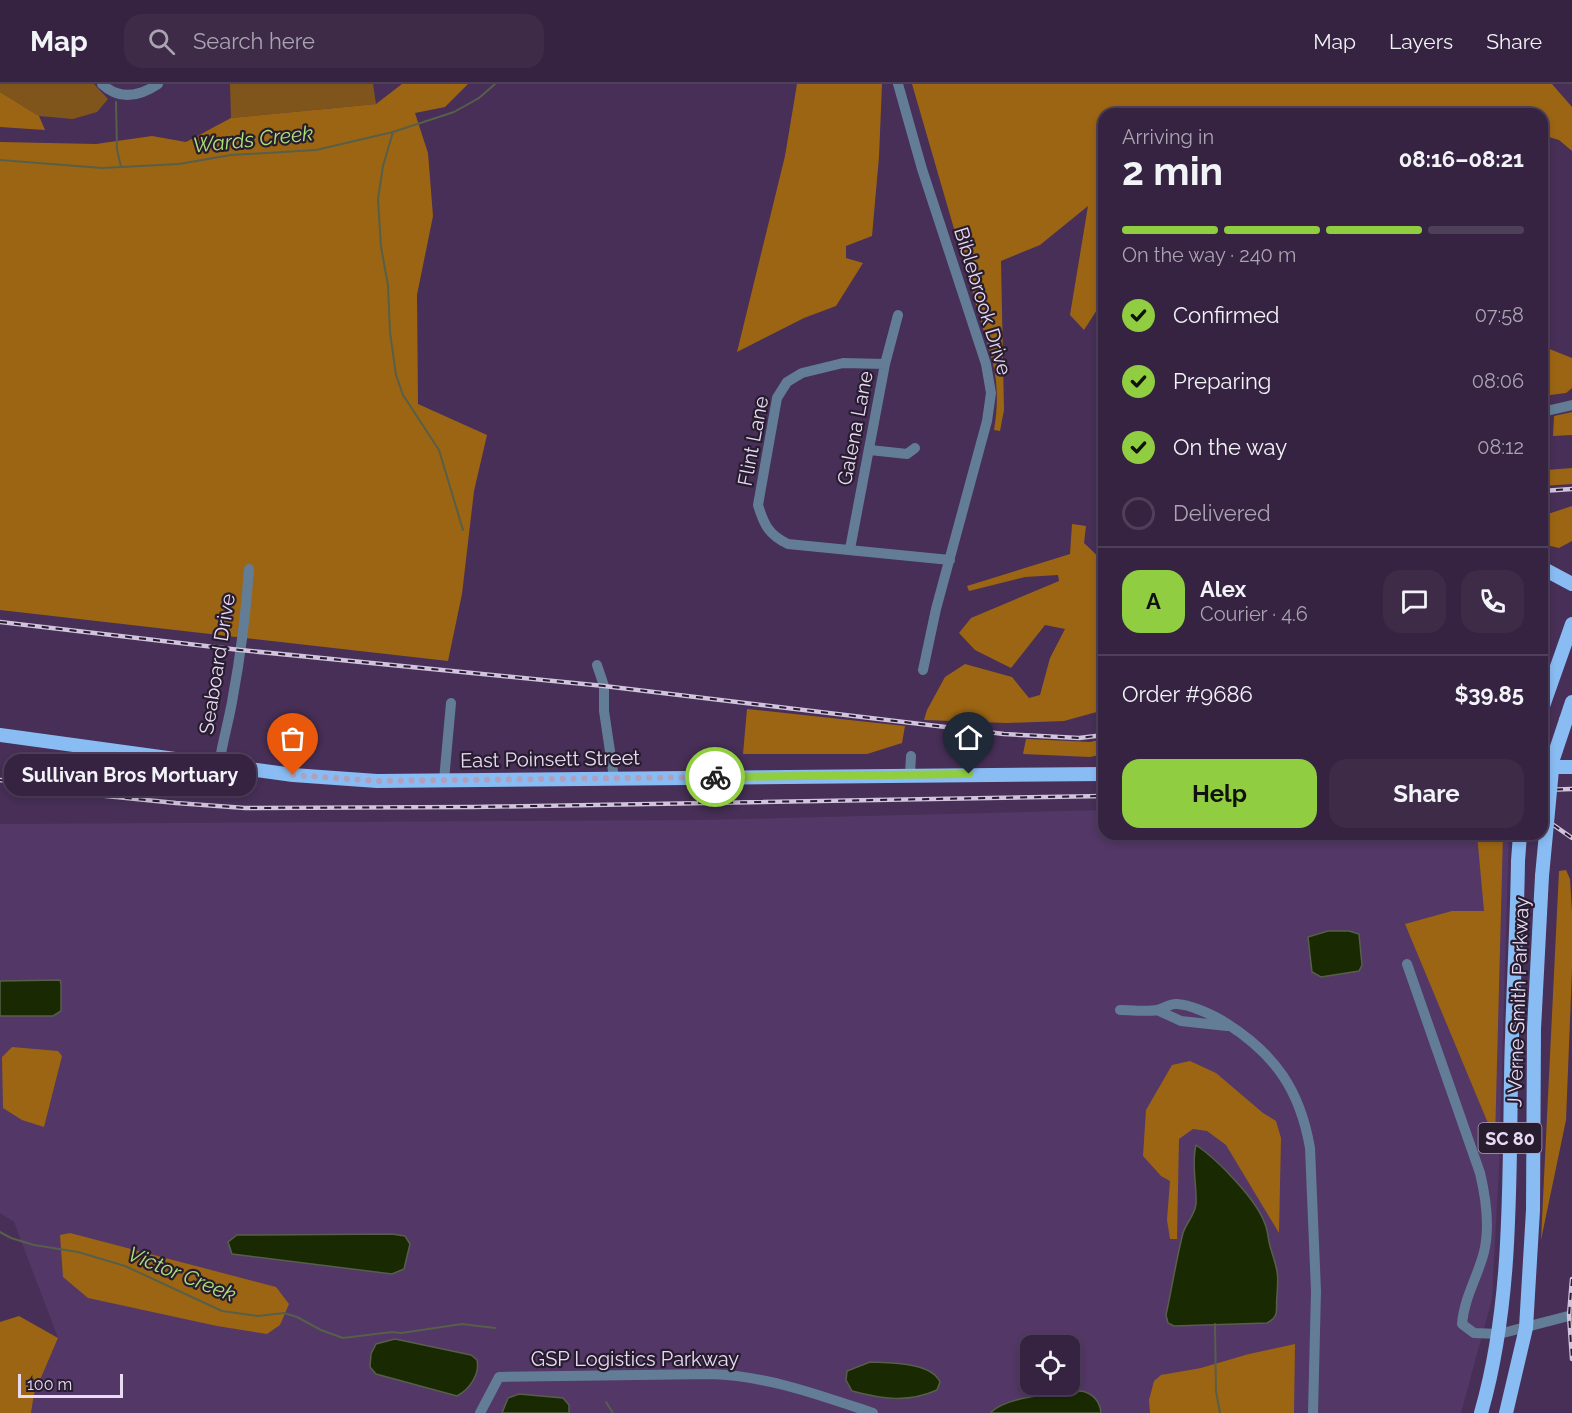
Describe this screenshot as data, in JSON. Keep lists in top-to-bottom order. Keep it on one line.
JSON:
{"streets":{"main road":["East Poinsett Street","J Verne Smith Parkway","SC 80"],"street":["Biblebrook Drive","Galena Lane","Flint Lane","Seaboard Drive","GSP Logistics Parkway"]},"crossings":[["Biblebrook Drive","Flint Lane"],["Galena Lane","Flint Lane"],["Seaboard Drive","East Poinsett Street"]],"water":["Wards Creek","Victor Creek"],"places":["Sullivan Bros Mortuary"],"scale_bar":"100 m","page":{"header":"Map","search":"Search here","nav":["Map","Layers","Share"],"heading":["2 min","Arriving in","08:16–08:21"],"panel":["Alex","Courier · 4.6","Order #9686","$39.85"],"bar":"On the way · 240 m","list":[["Confirmed","07:58"],["Preparing","08:06"],["On the way","08:12"],"Delivered"],"round":"A","buttons":["Help","Share"],"bubble":"Sullivan Bros Mortuary","scale":"100 m"}}
